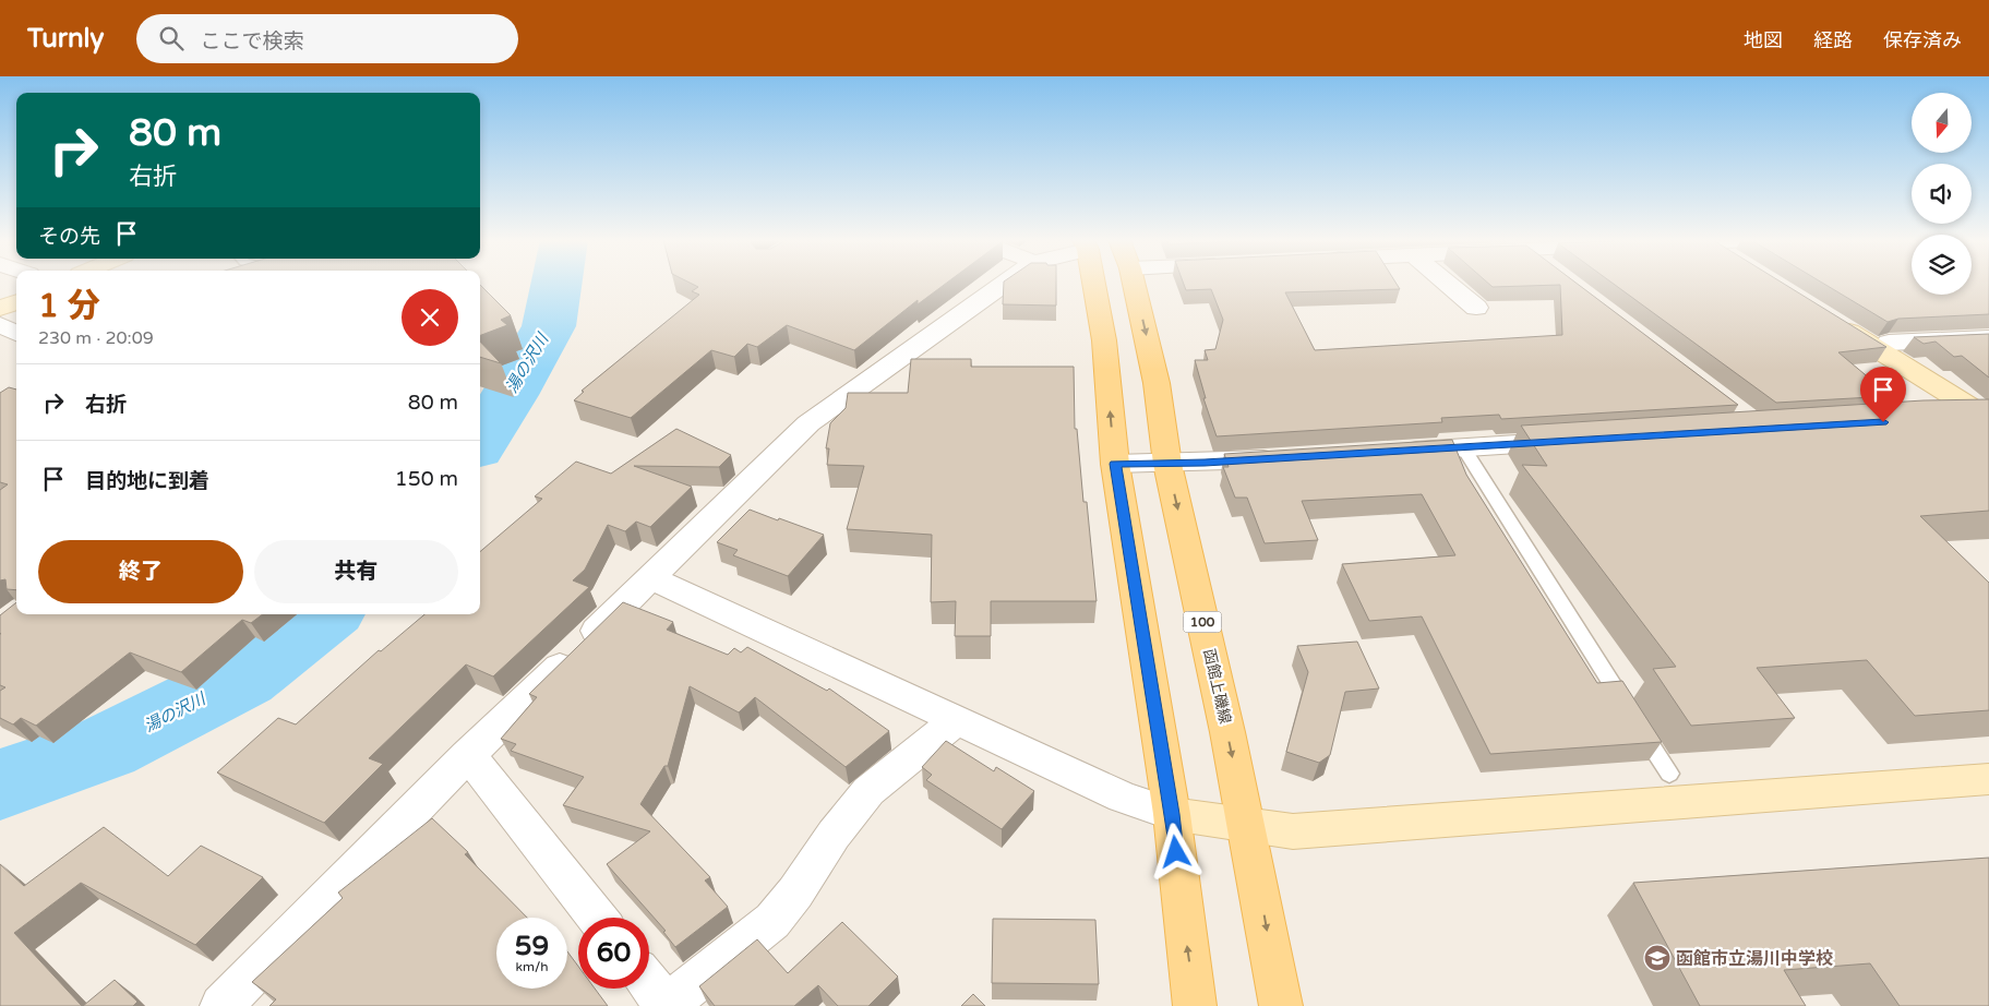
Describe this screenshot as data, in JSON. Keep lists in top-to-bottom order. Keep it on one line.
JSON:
{"streets":{"main road":["100","函館上磯線"]},"water":["湯の沢川"],"places":{"school or university":["函館市立湯川中学校"]},"north":"bottom","page":{"header":"Turnly","search":"ここで検索","nav":["地図","経路","保存済み"],"turn":["80 m","右折"],"then":"その先","heading":["1 分","230 m · 20:09"],"list":[{"name":"右折","value":"80 m"},{"name":"目的地に到着","value":"150 m"}],"buttons":["終了","共有"],"speed":"59 km/h","limit":"60"}}
